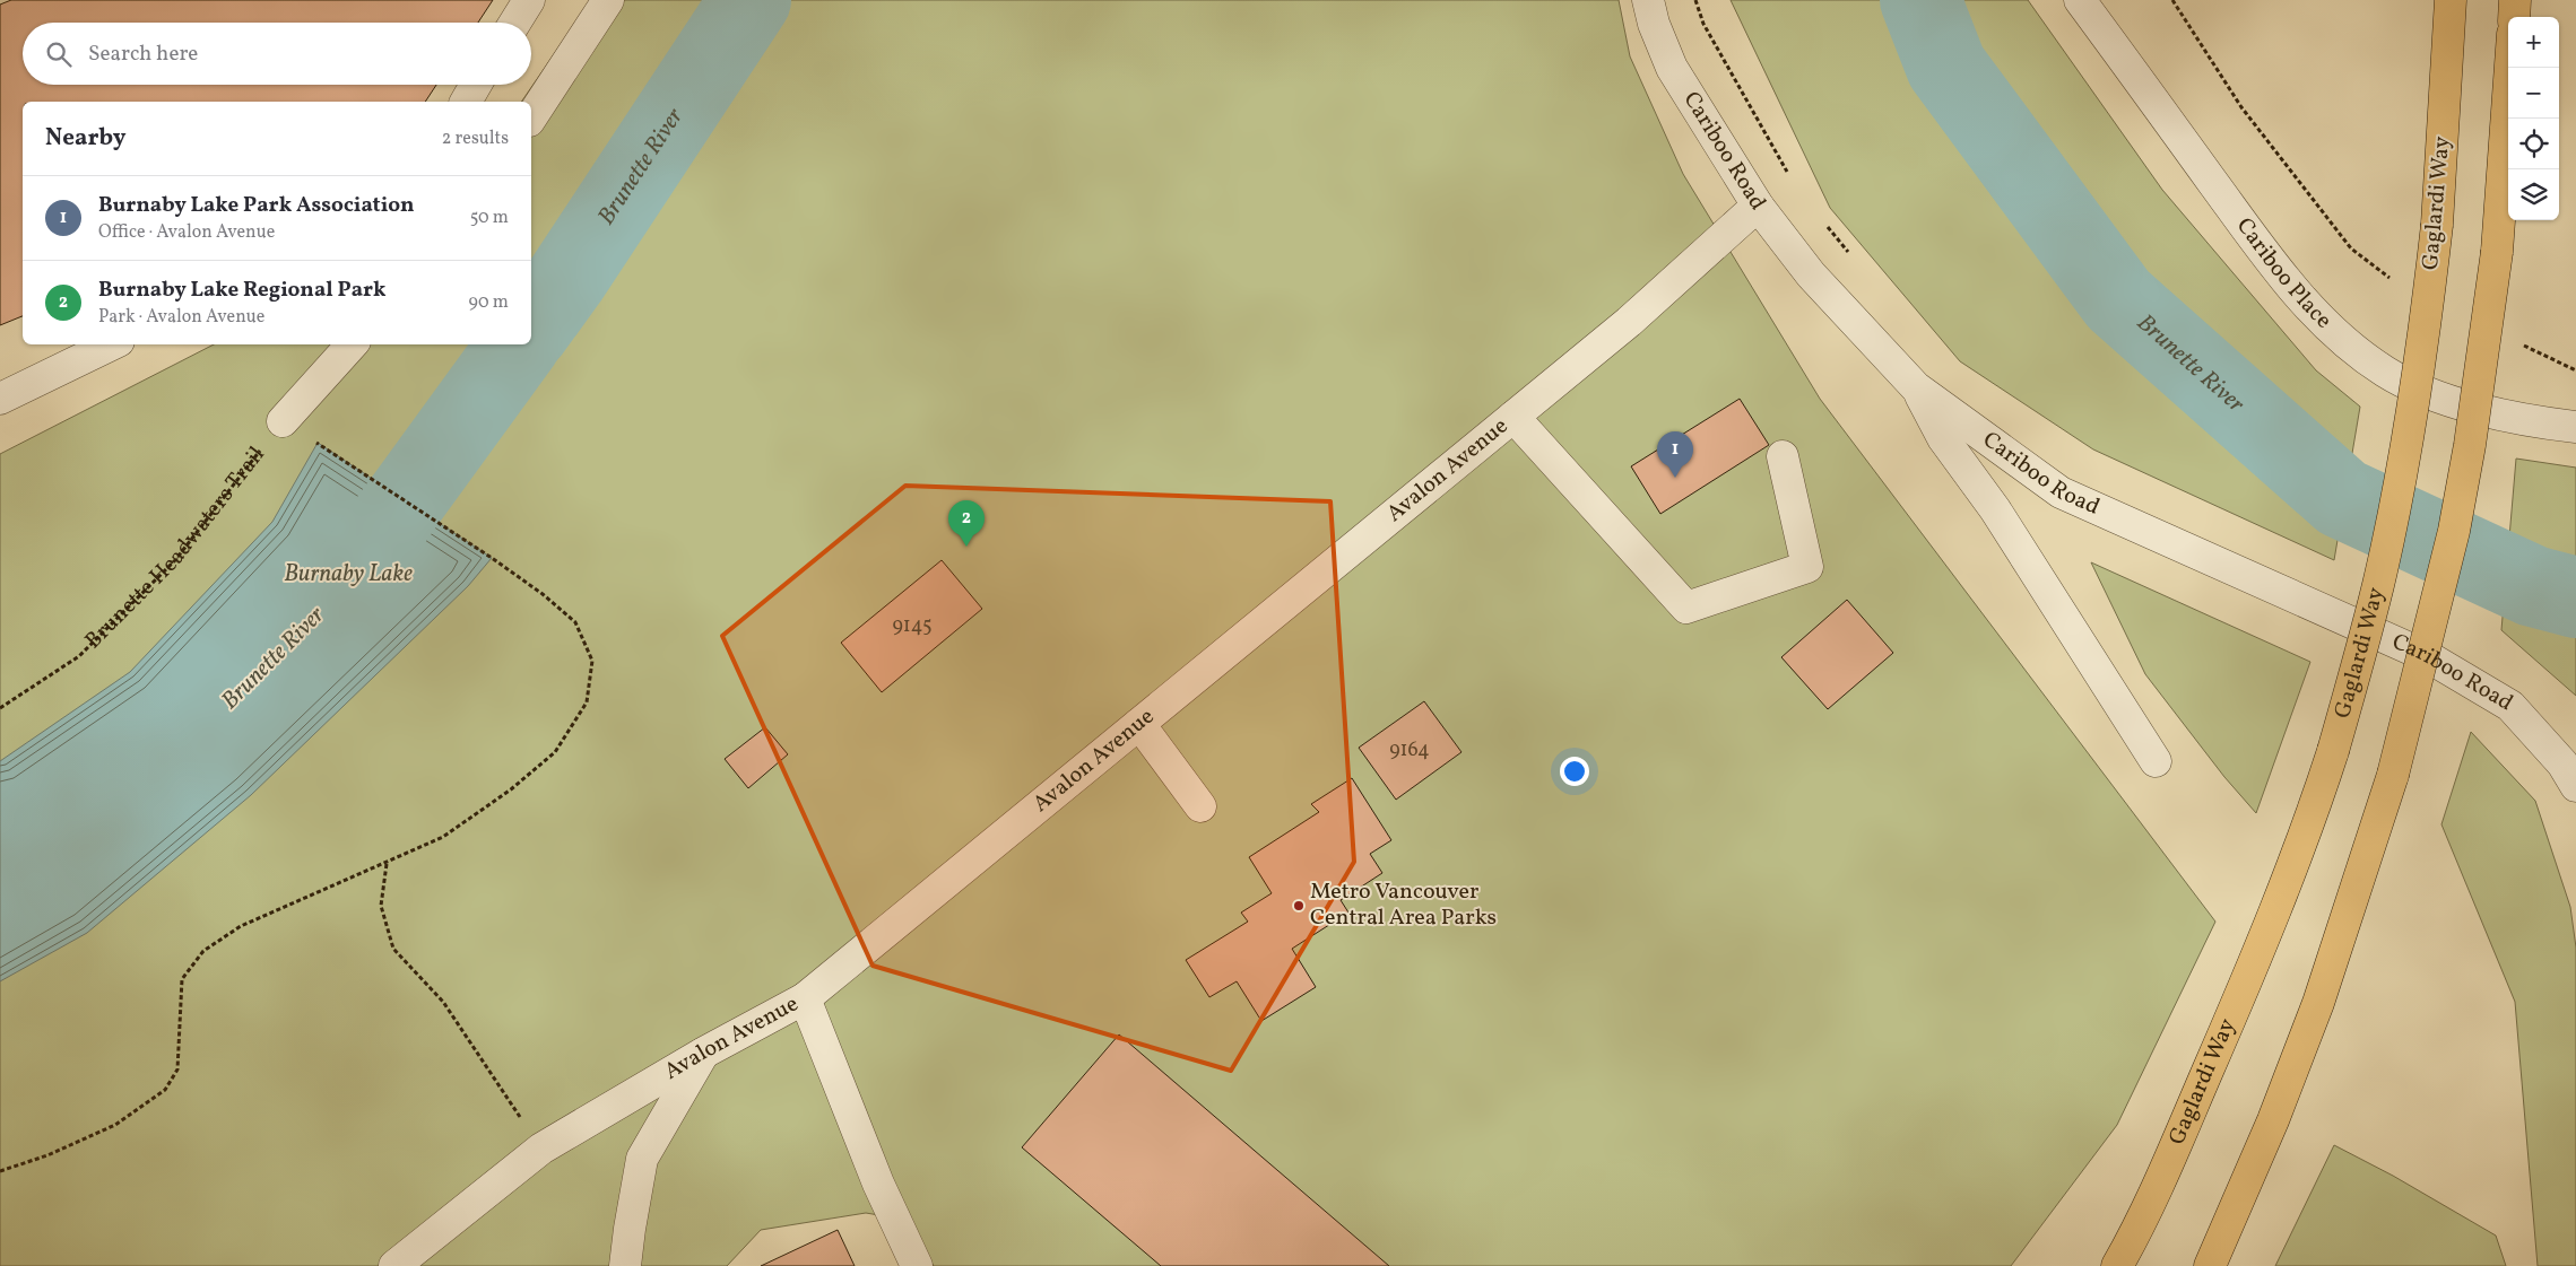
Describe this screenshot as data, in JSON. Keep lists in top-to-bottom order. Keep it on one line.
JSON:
{"streets":{"main road":["Gaglardi Way"],"street":["Cariboo Road","Cariboo Place","Avalon Avenue"],"path":["Brunette Headwaters Trail"]},"crossings":[["Cariboo Road","Avalon Avenue"]],"water":["Brunette River","Burnaby Lake"],"places":["Metro Vancouver Central Area Parks"],"house_numbers":["9145","9164"],"page":{"map_buttons":["+","−"],"search":"Search here","heading":["Nearby","2 results"],"list":[{"mark":"1","name":"Burnaby Lake Park Association","note":"Office · Avalon Avenue","value":"50 m"},{"mark":"2","name":"Burnaby Lake Regional Park","note":"Park · Avalon Avenue","value":"90 m"}],"pins":["1","2"]}}
